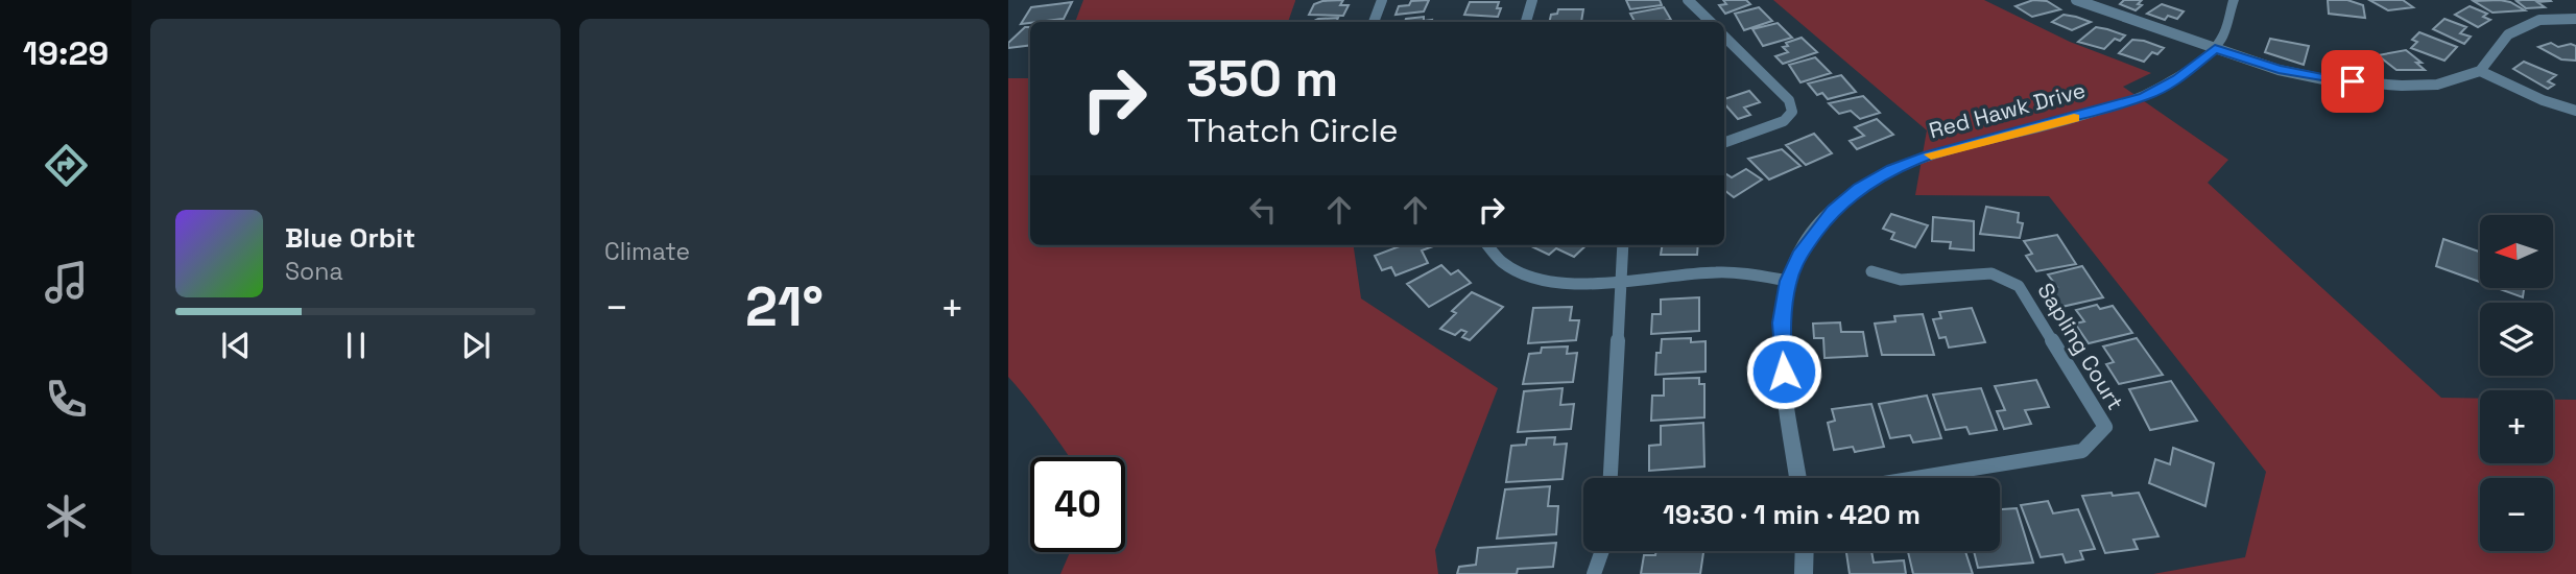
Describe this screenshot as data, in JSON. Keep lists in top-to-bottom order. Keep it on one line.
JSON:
{"streets":{"street":["Red Hawk Drive","Sapling Court"]},"north":"left","page":{"tabs":"19:29","tile":"Climate","turn":["350 m","Thatch Circle"],"song":["Blue Orbit","Sona"],"map_buttons":["+","−"],"heat":["−","21°","+"],"limit":"40","trip":"19:30 · 1 min · 420 m"}}
